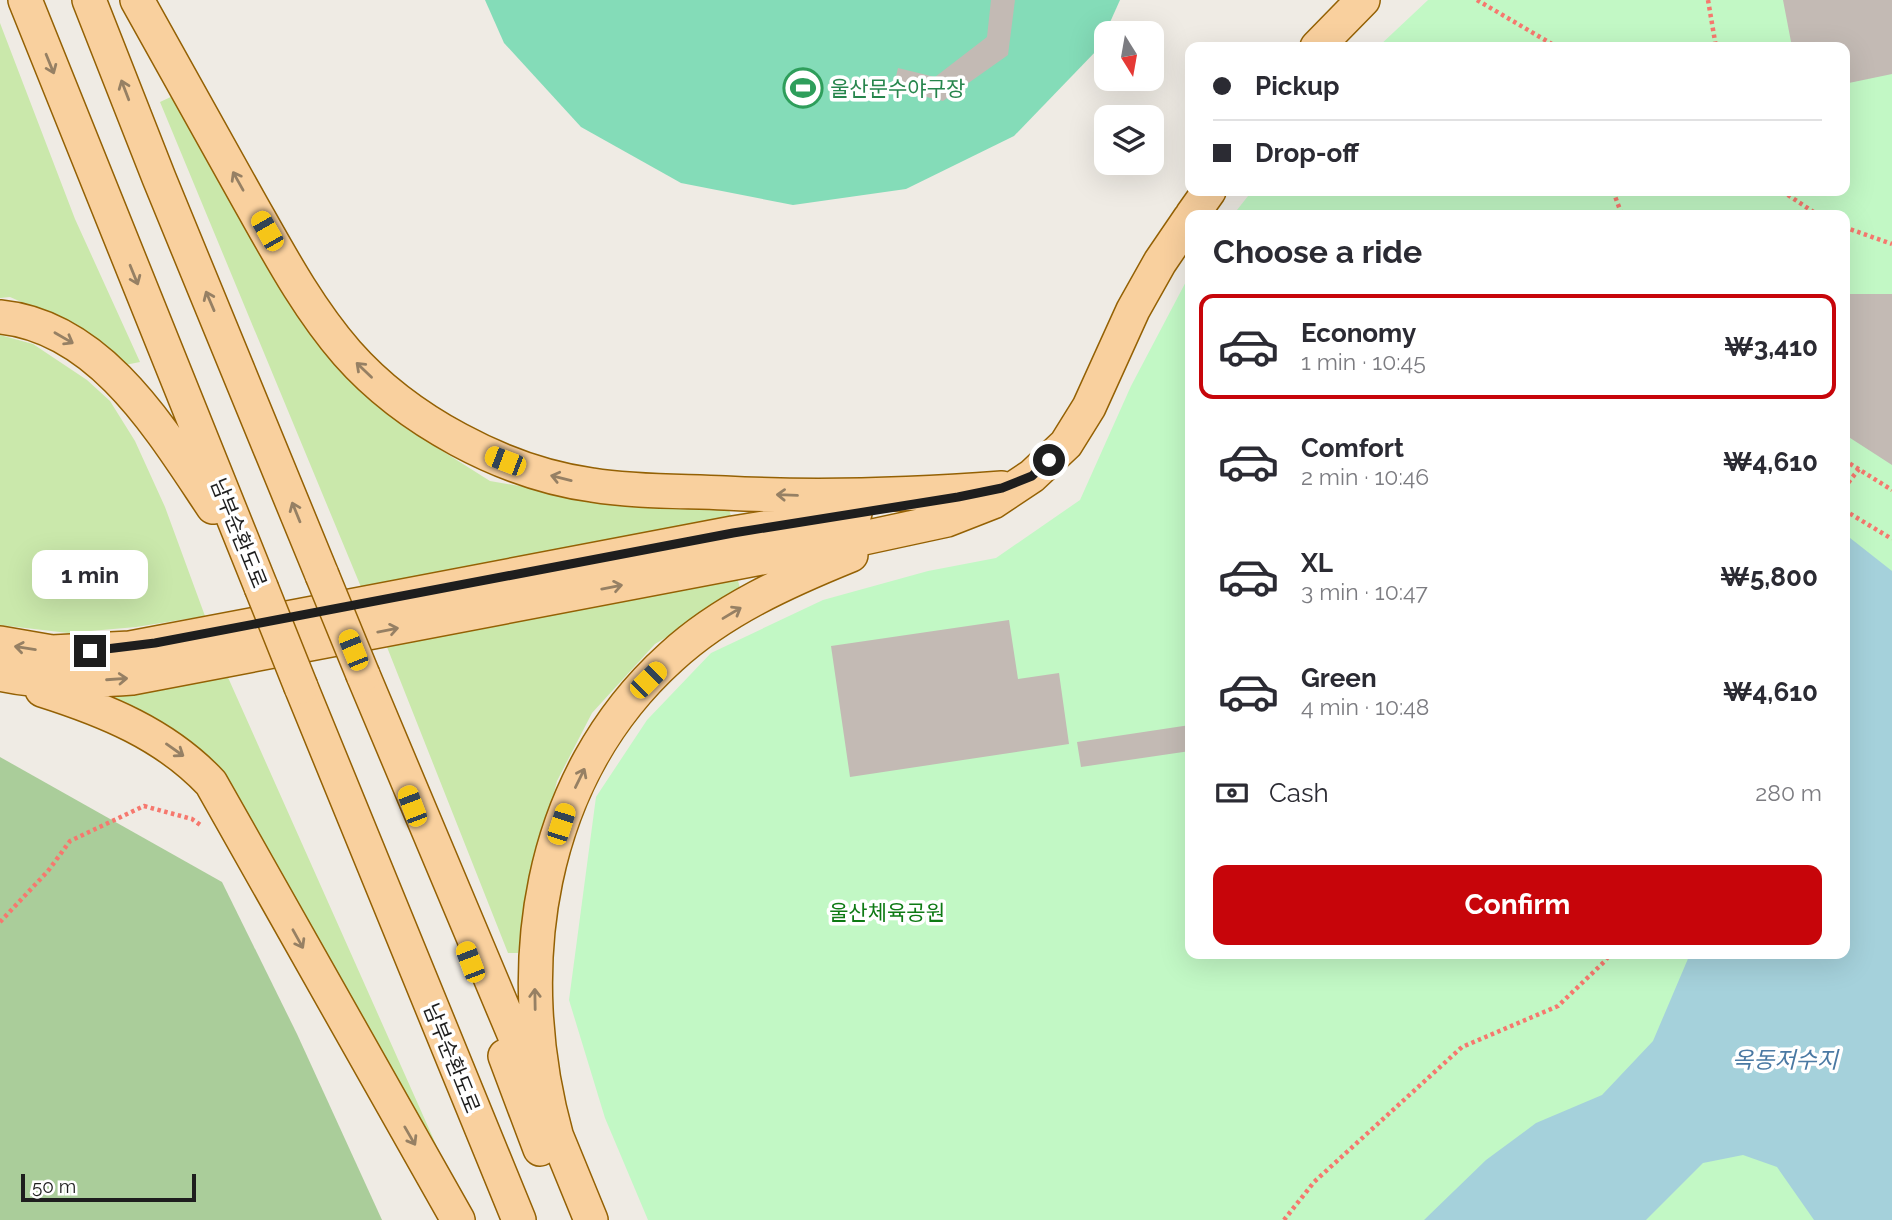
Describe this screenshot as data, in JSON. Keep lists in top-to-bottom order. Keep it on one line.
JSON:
{"streets":{"main road":["남부순환도로"]},"water":["옥동저수지"],"parks":["울산체육공원"],"places":{"sports":["울산문수야구장"]},"scale_bar":"50 m","north":"bottom","page":{"banner":["Pickup","Drop-off"],"heading":"Choose a ride","list":[{"name":"Economy","note":"1 min · 10:45","value":"₩3,410"},{"name":"Comfort","note":"2 min · 10:46","value":"₩4,610"},{"name":"XL","note":"3 min · 10:47","value":"₩5,800"},{"name":"Green","note":"4 min · 10:48","value":"₩4,610"}],"bubble":"1 min","pay":["Cash","280 m"],"buttons":"Confirm","scale":"50 m"}}
